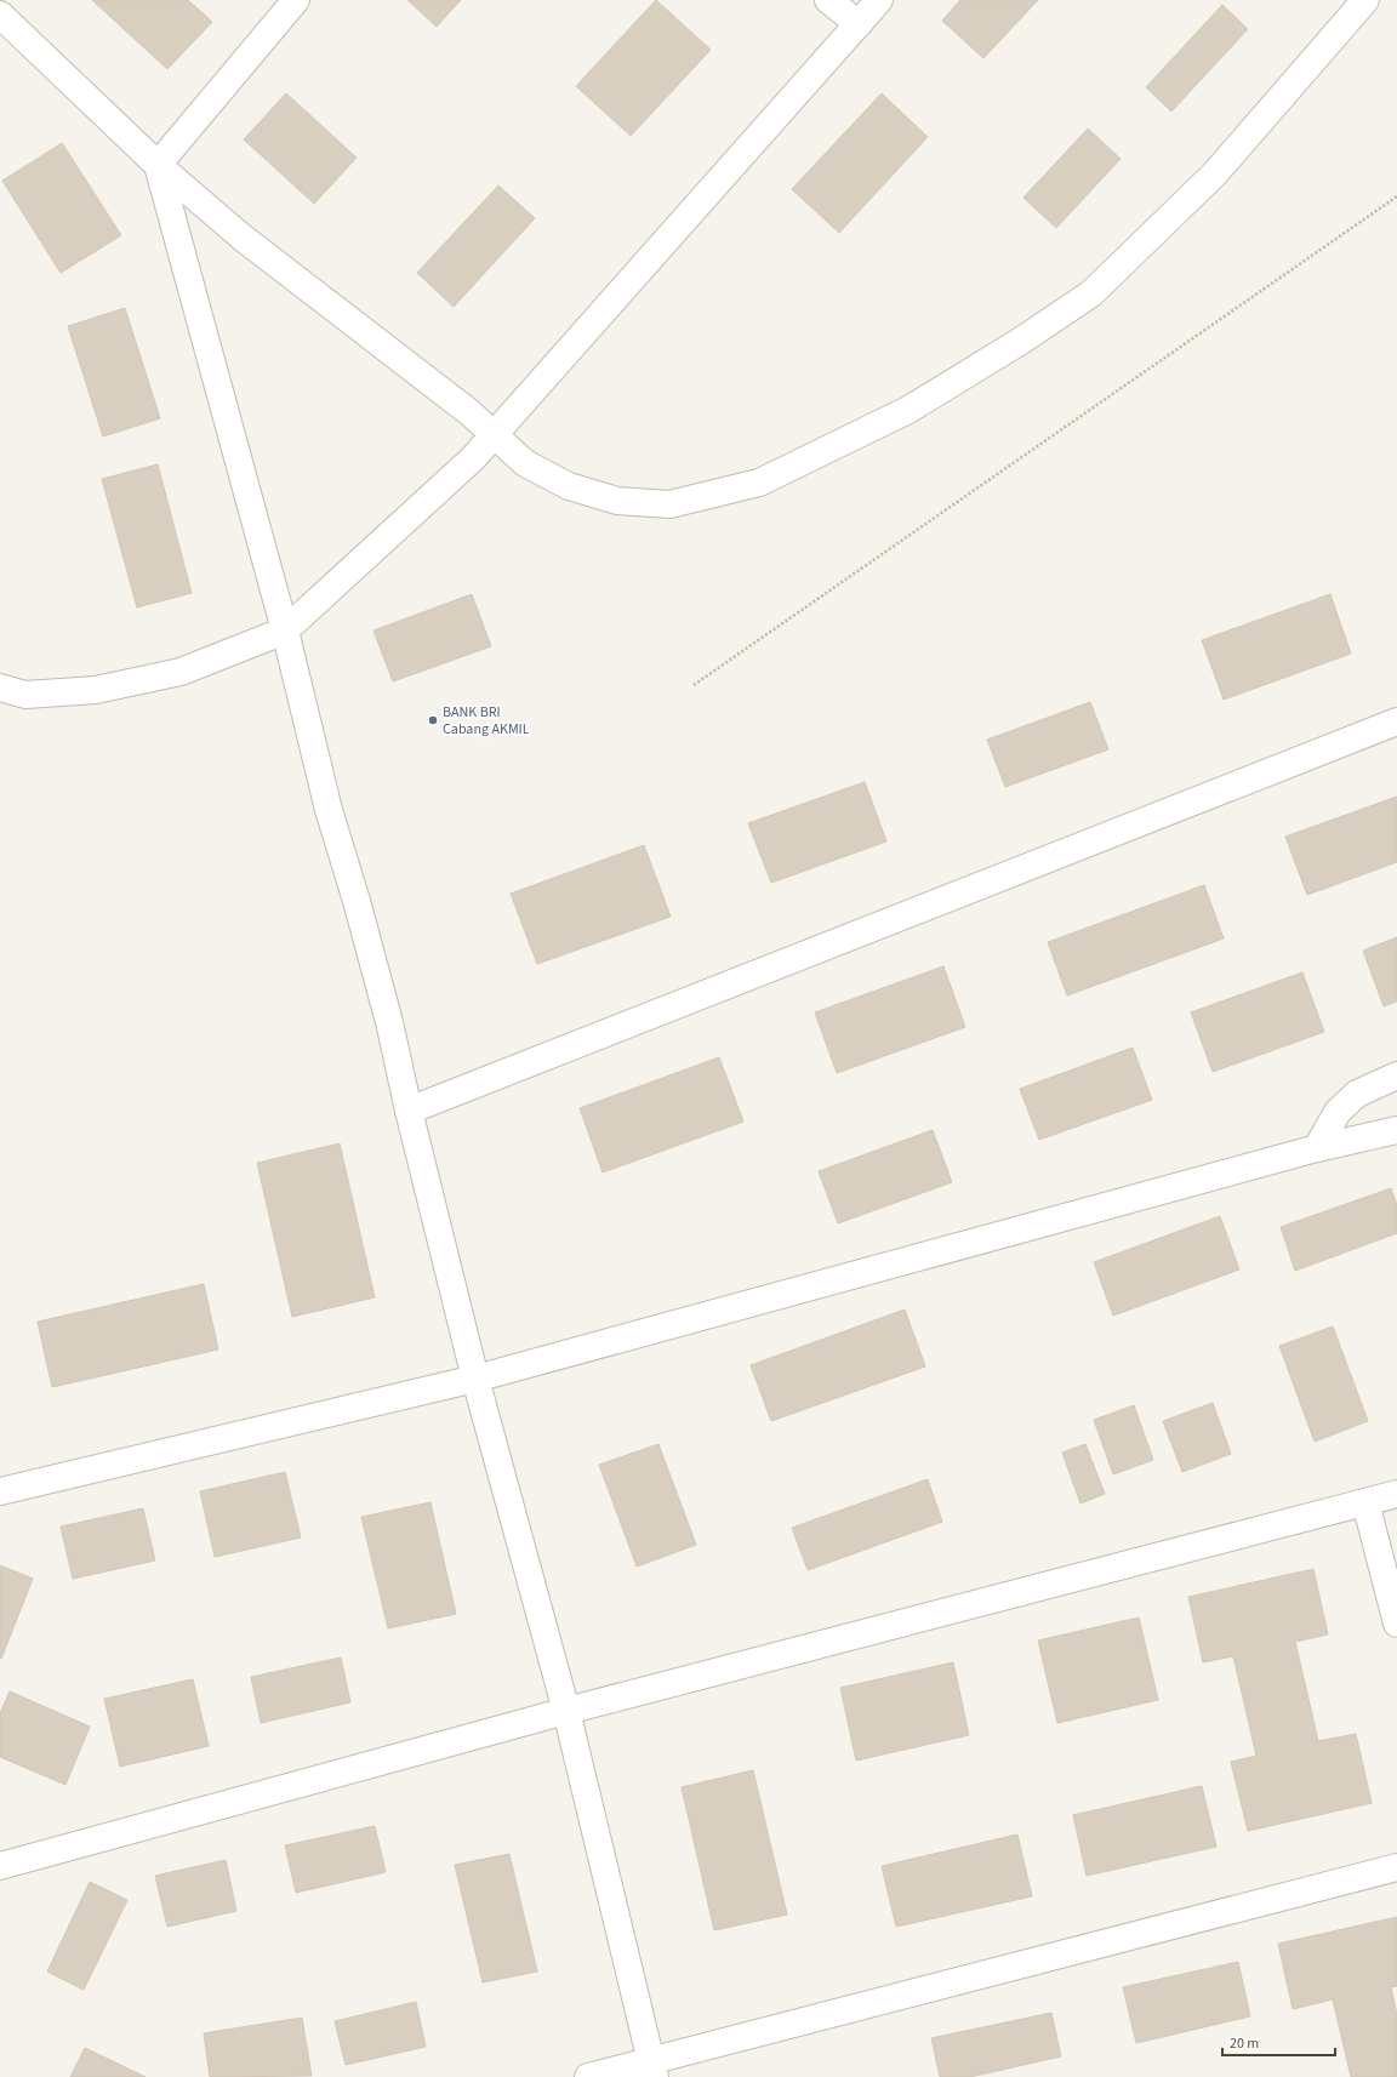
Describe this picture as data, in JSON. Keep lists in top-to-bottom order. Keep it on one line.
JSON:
{"places":["BANK BRI Cabang AKMIL"],"scale_bar":"20 m"}
